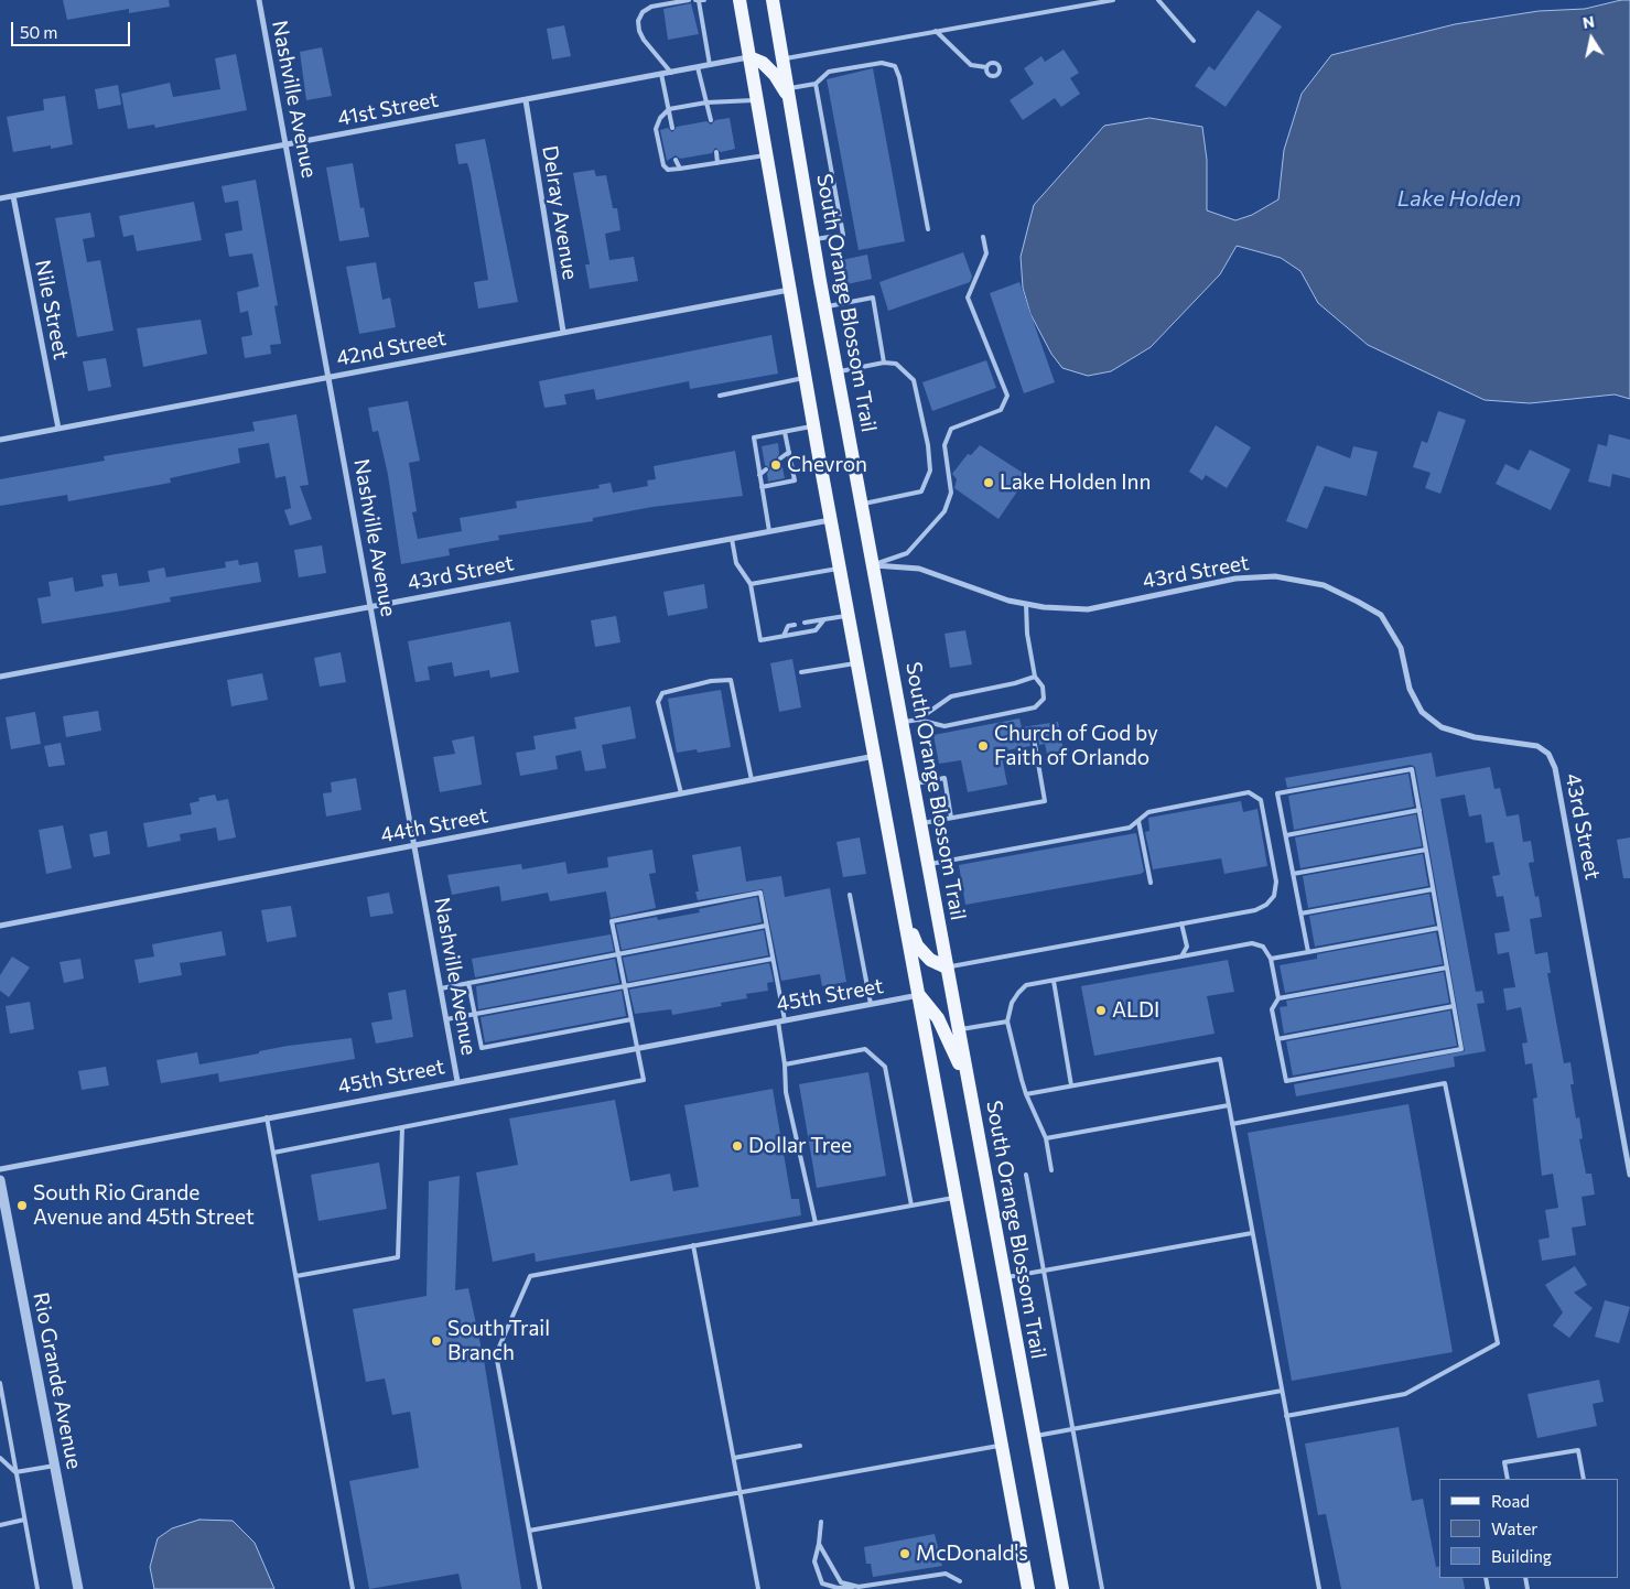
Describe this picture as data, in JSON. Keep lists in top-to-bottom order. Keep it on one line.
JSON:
{"streets":{"main road":["South Orange Blossom Trail"],"street":["Nashville Avenue","41st Street","Delray Avenue","Nile Street","42nd Street","43rd Street","44th Street","45th Street","Rio Grande Avenue"]},"crossings":[["Nashville Avenue","41st Street"],["Nashville Avenue","42nd Street"],["Nashville Avenue","43rd Street"],["Nashville Avenue","44th Street"],["Nashville Avenue","45th Street"],["41st Street","Delray Avenue"],["41st Street","Nile Street"],["Delray Avenue","42nd Street"],["South Orange Blossom Trail","43rd Street"],["Nile Street","42nd Street"]],"water":["Lake Holden"],"places":["Chevron","Lake Holden Inn","Church of God by Faith of Orlando","ALDI","Dollar Tree","South Rio Grande Avenue and 45th Street","South Trail Branch","McDonald's"],"legend":["Road","Water","Building"],"scale_bar":"50 m","north":"top"}
